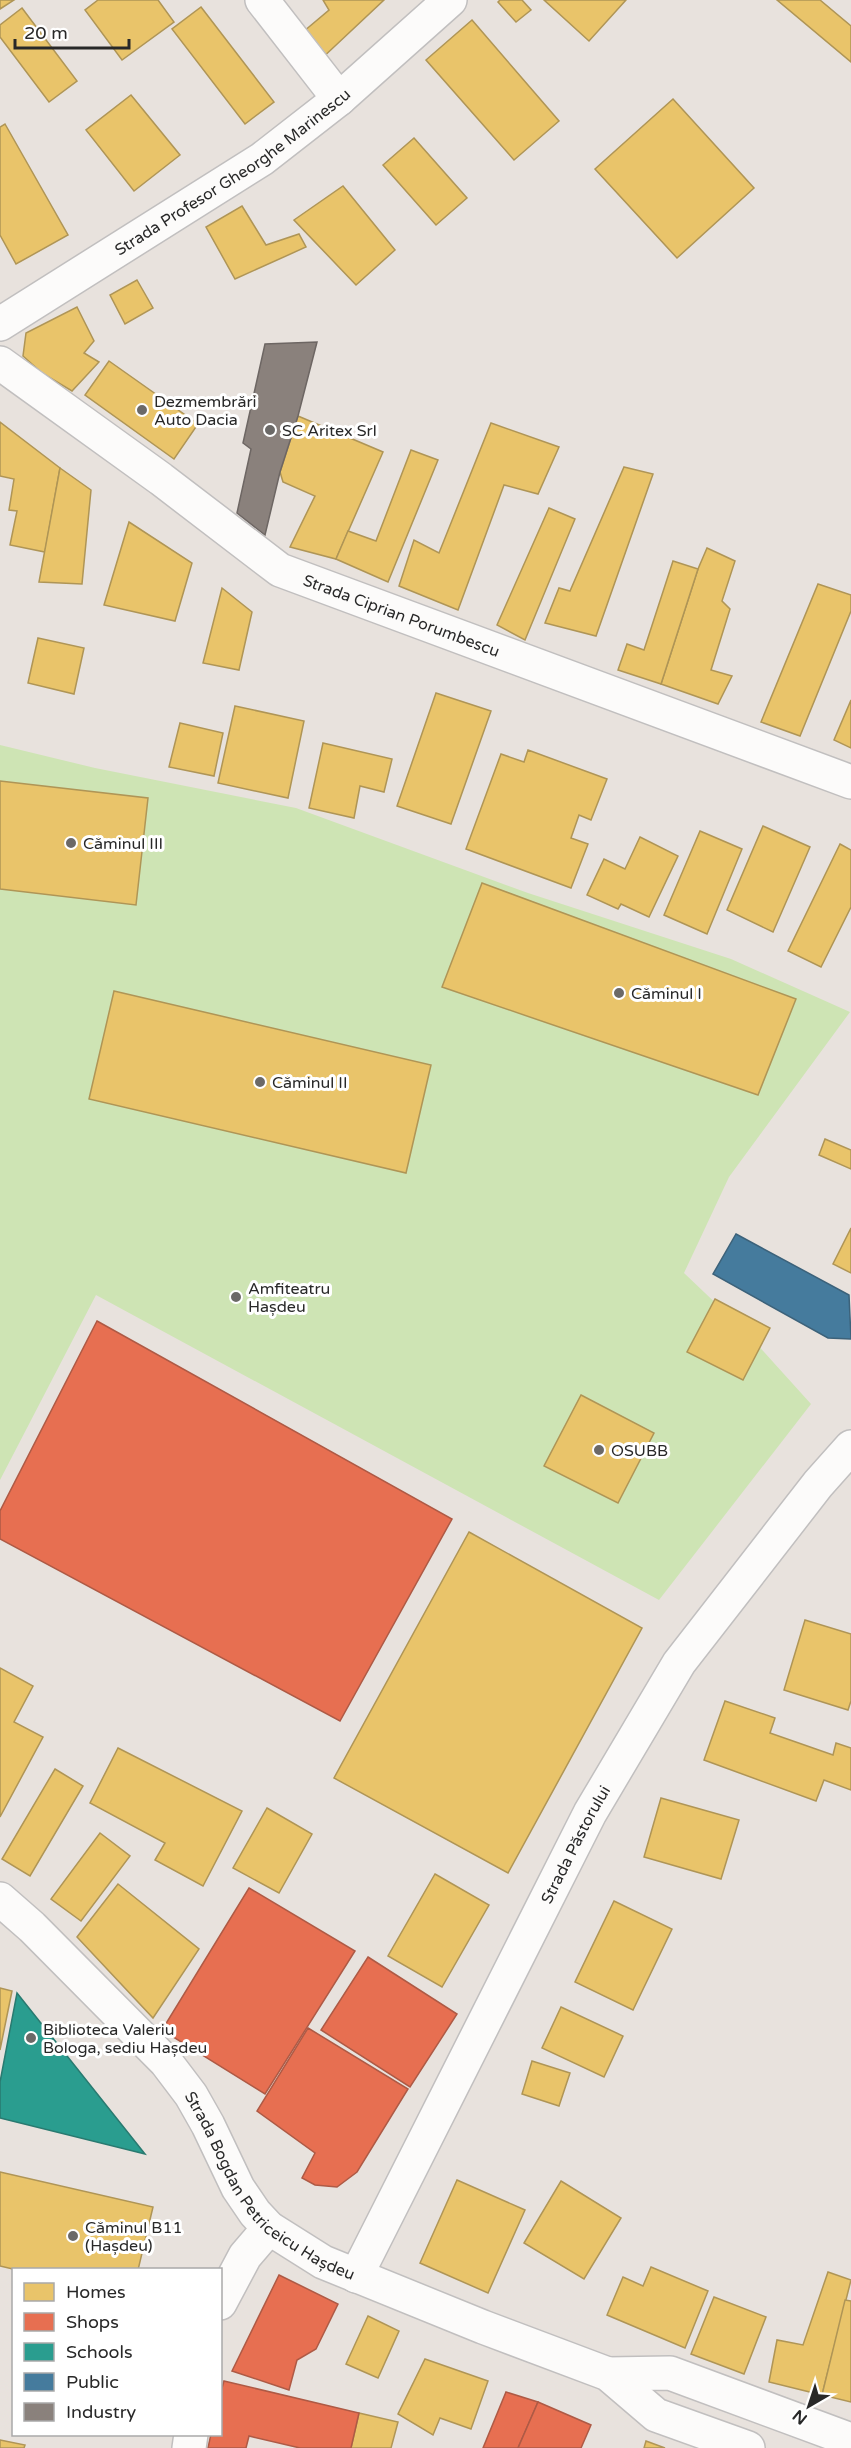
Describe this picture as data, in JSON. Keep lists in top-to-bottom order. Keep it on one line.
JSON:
{"streets":{"street":["Strada Profesor Gheorghe Marinescu","Strada Ciprian Porumbescu","Strada Păstorului","Strada Bogdan Petriceicu Hașdeu"]},"crossings":[["Strada Păstorului","Strada Bogdan Petriceicu Hașdeu"]],"places":["Dezmembrări Auto Dacia","SC Aritex Srl","Căminul III","Căminul I","Căminul II","Amfiteatru Hașdeu","OSUBB","Biblioteca Valeriu Bologa, sediu Hașdeu","Căminul B11 (Hașdeu)"],"legend":["Homes","Shops","Schools","Public","Industry"],"scale_bar":"20 m","north":"bottom left"}
